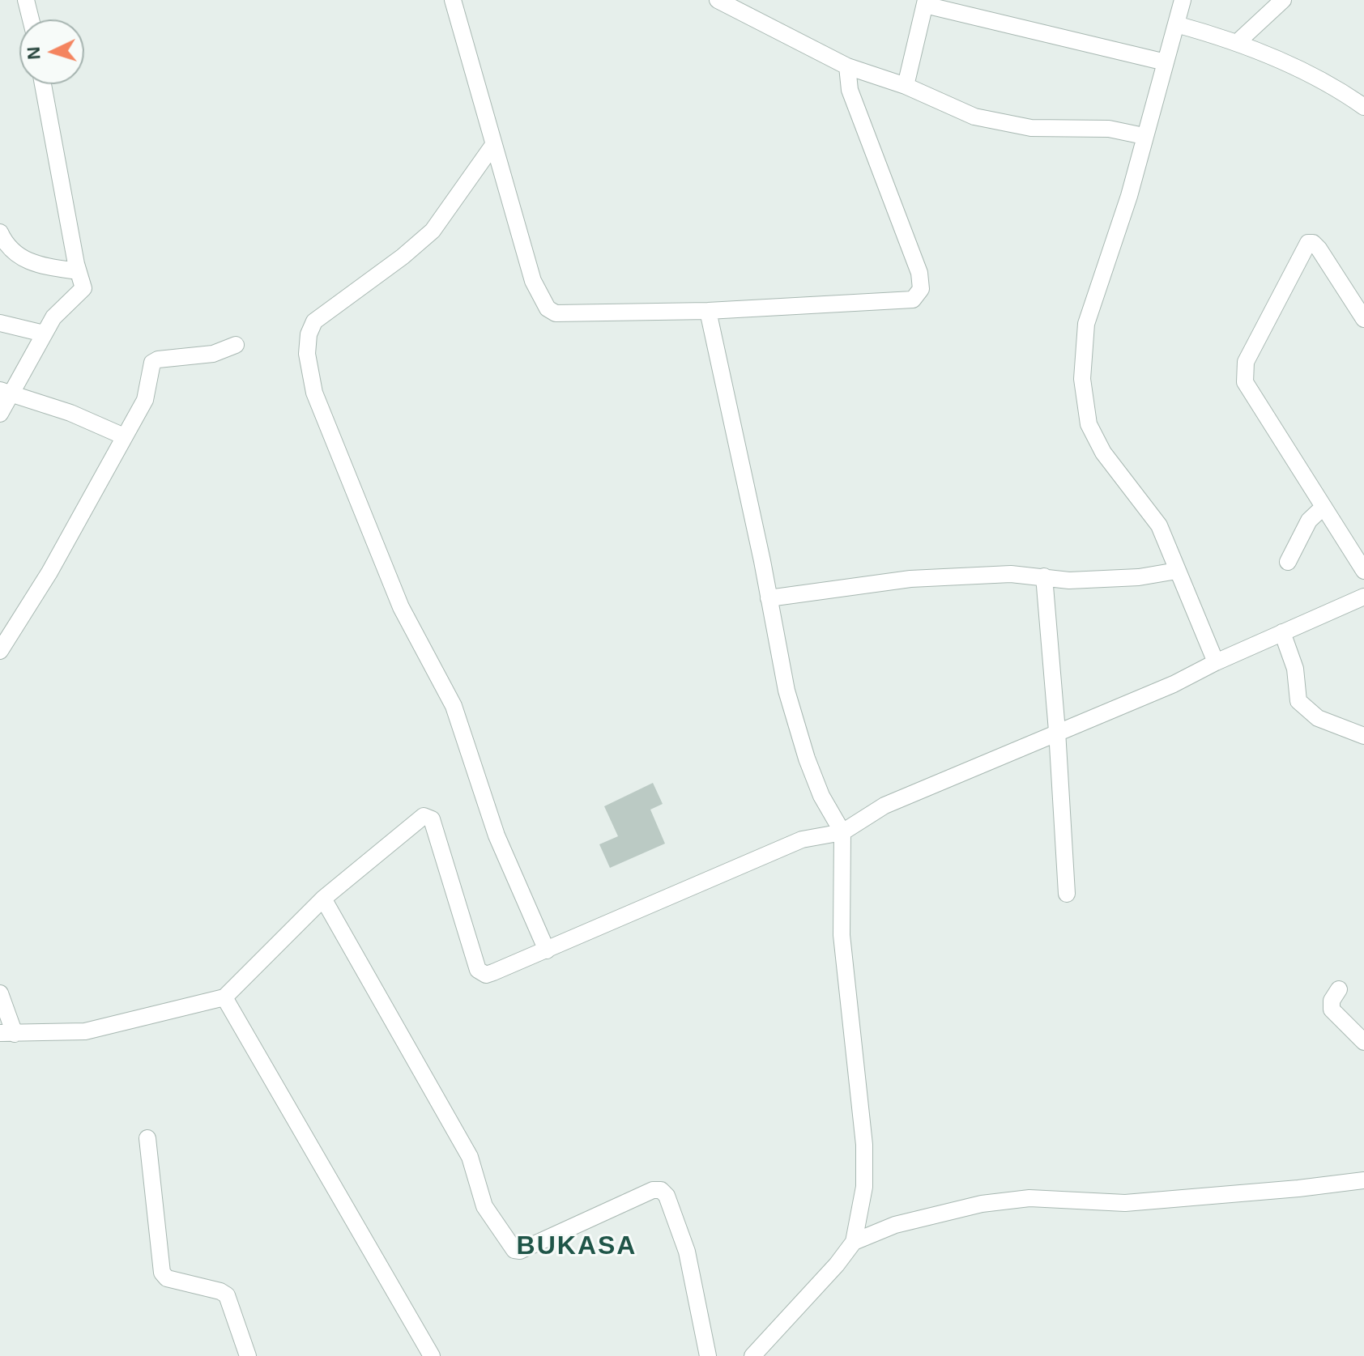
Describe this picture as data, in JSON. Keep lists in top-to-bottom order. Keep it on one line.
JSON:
{"districts":["BUKASA"],"north":"left"}
